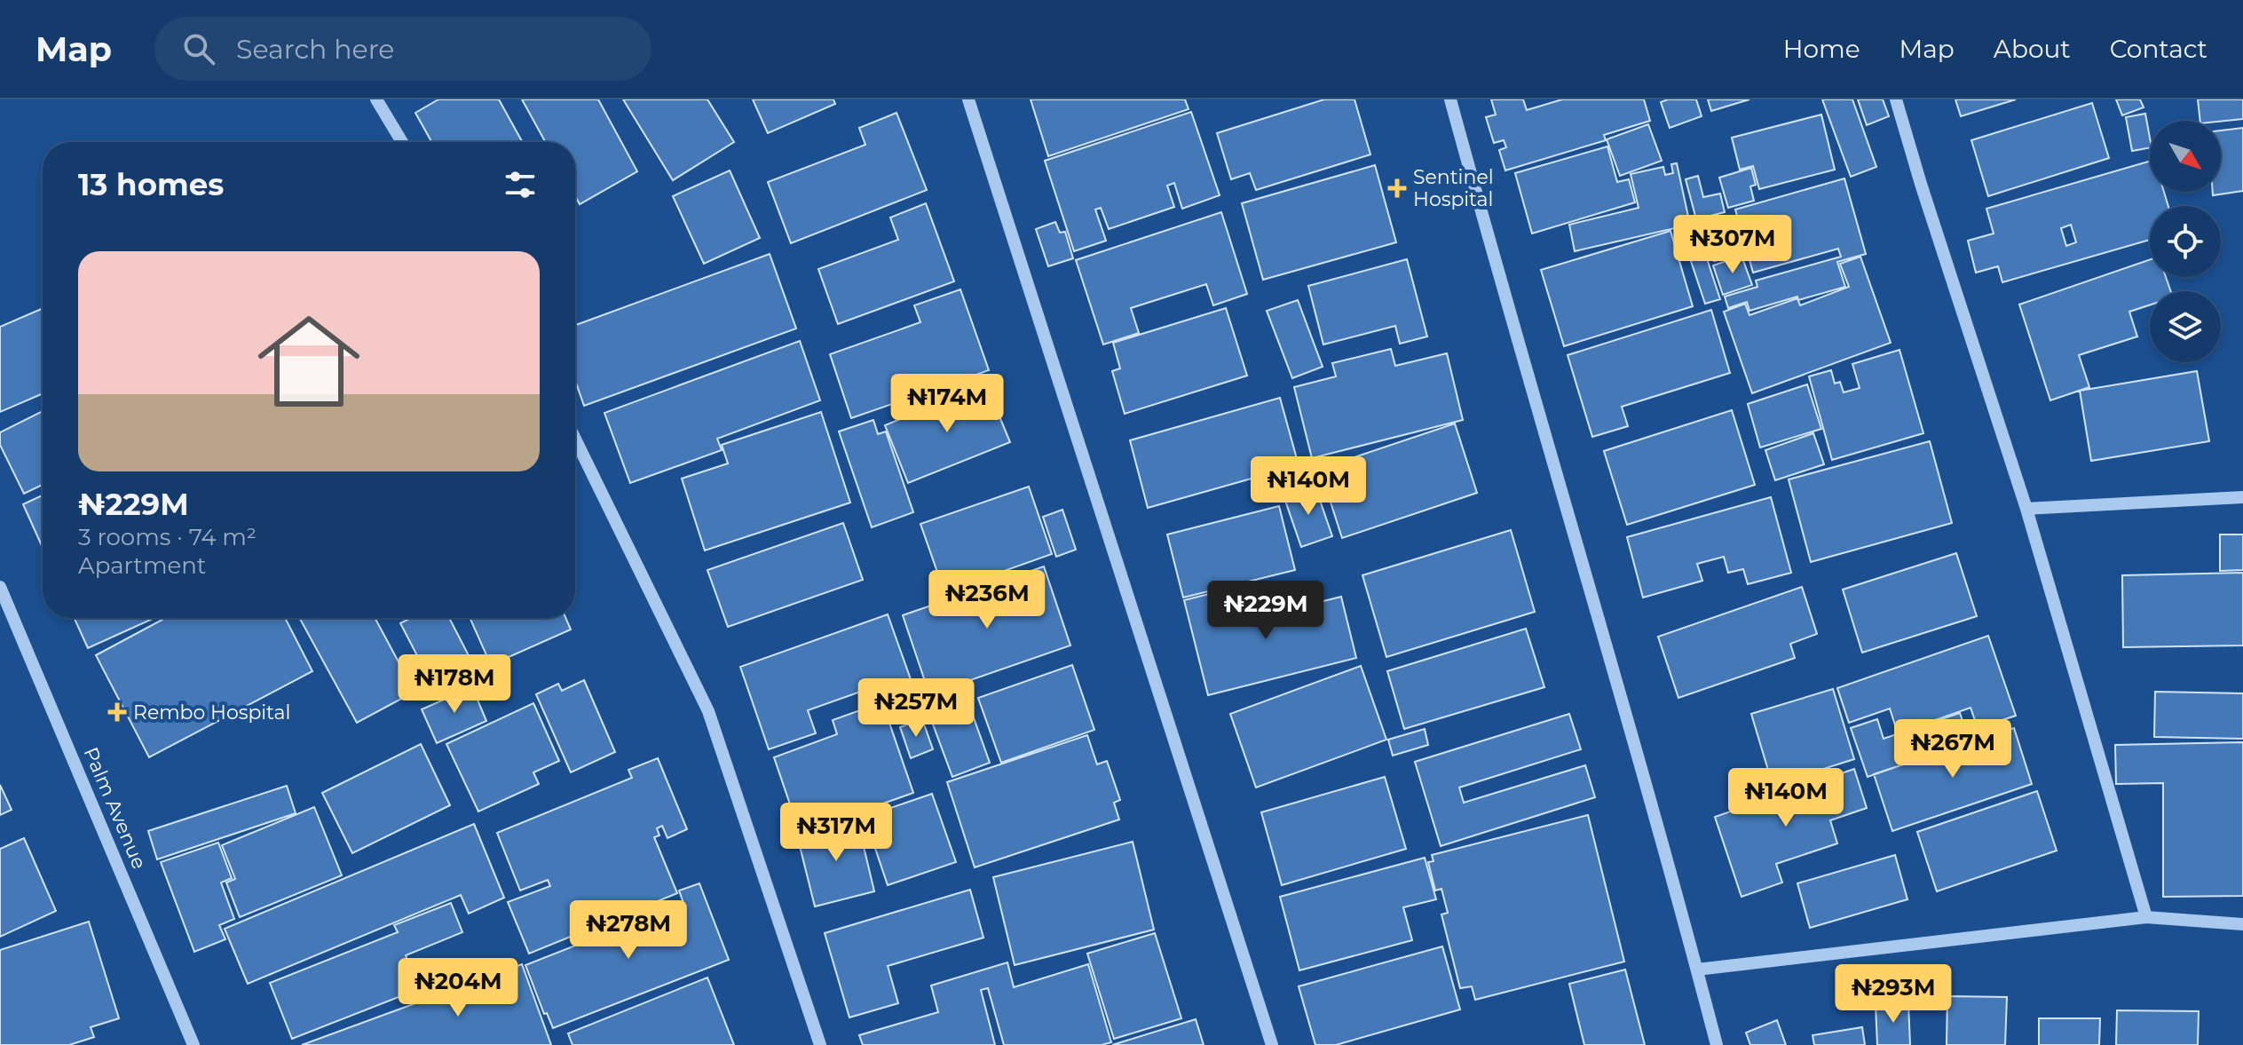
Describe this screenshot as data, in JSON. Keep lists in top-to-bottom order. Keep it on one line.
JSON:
{"streets":{"street":["Palm Avenue"]},"places":{"health":["Sentinel Hospital","Rembo Hospital"]},"north":"bottom right","page":{"header":"Map","search":"Search here","nav":["Home","Map","About","Contact"],"heading":"13 homes","price":["₦307M","₦174M","₦140M","₦236M","₦229M","₦178M","₦257M","₦267M","₦140M","₦317M","₦278M","₦204M","₦293M"],"list":[{"name":"₦229M","note":"3 rooms · 74 m² · Apartment"}]}}
